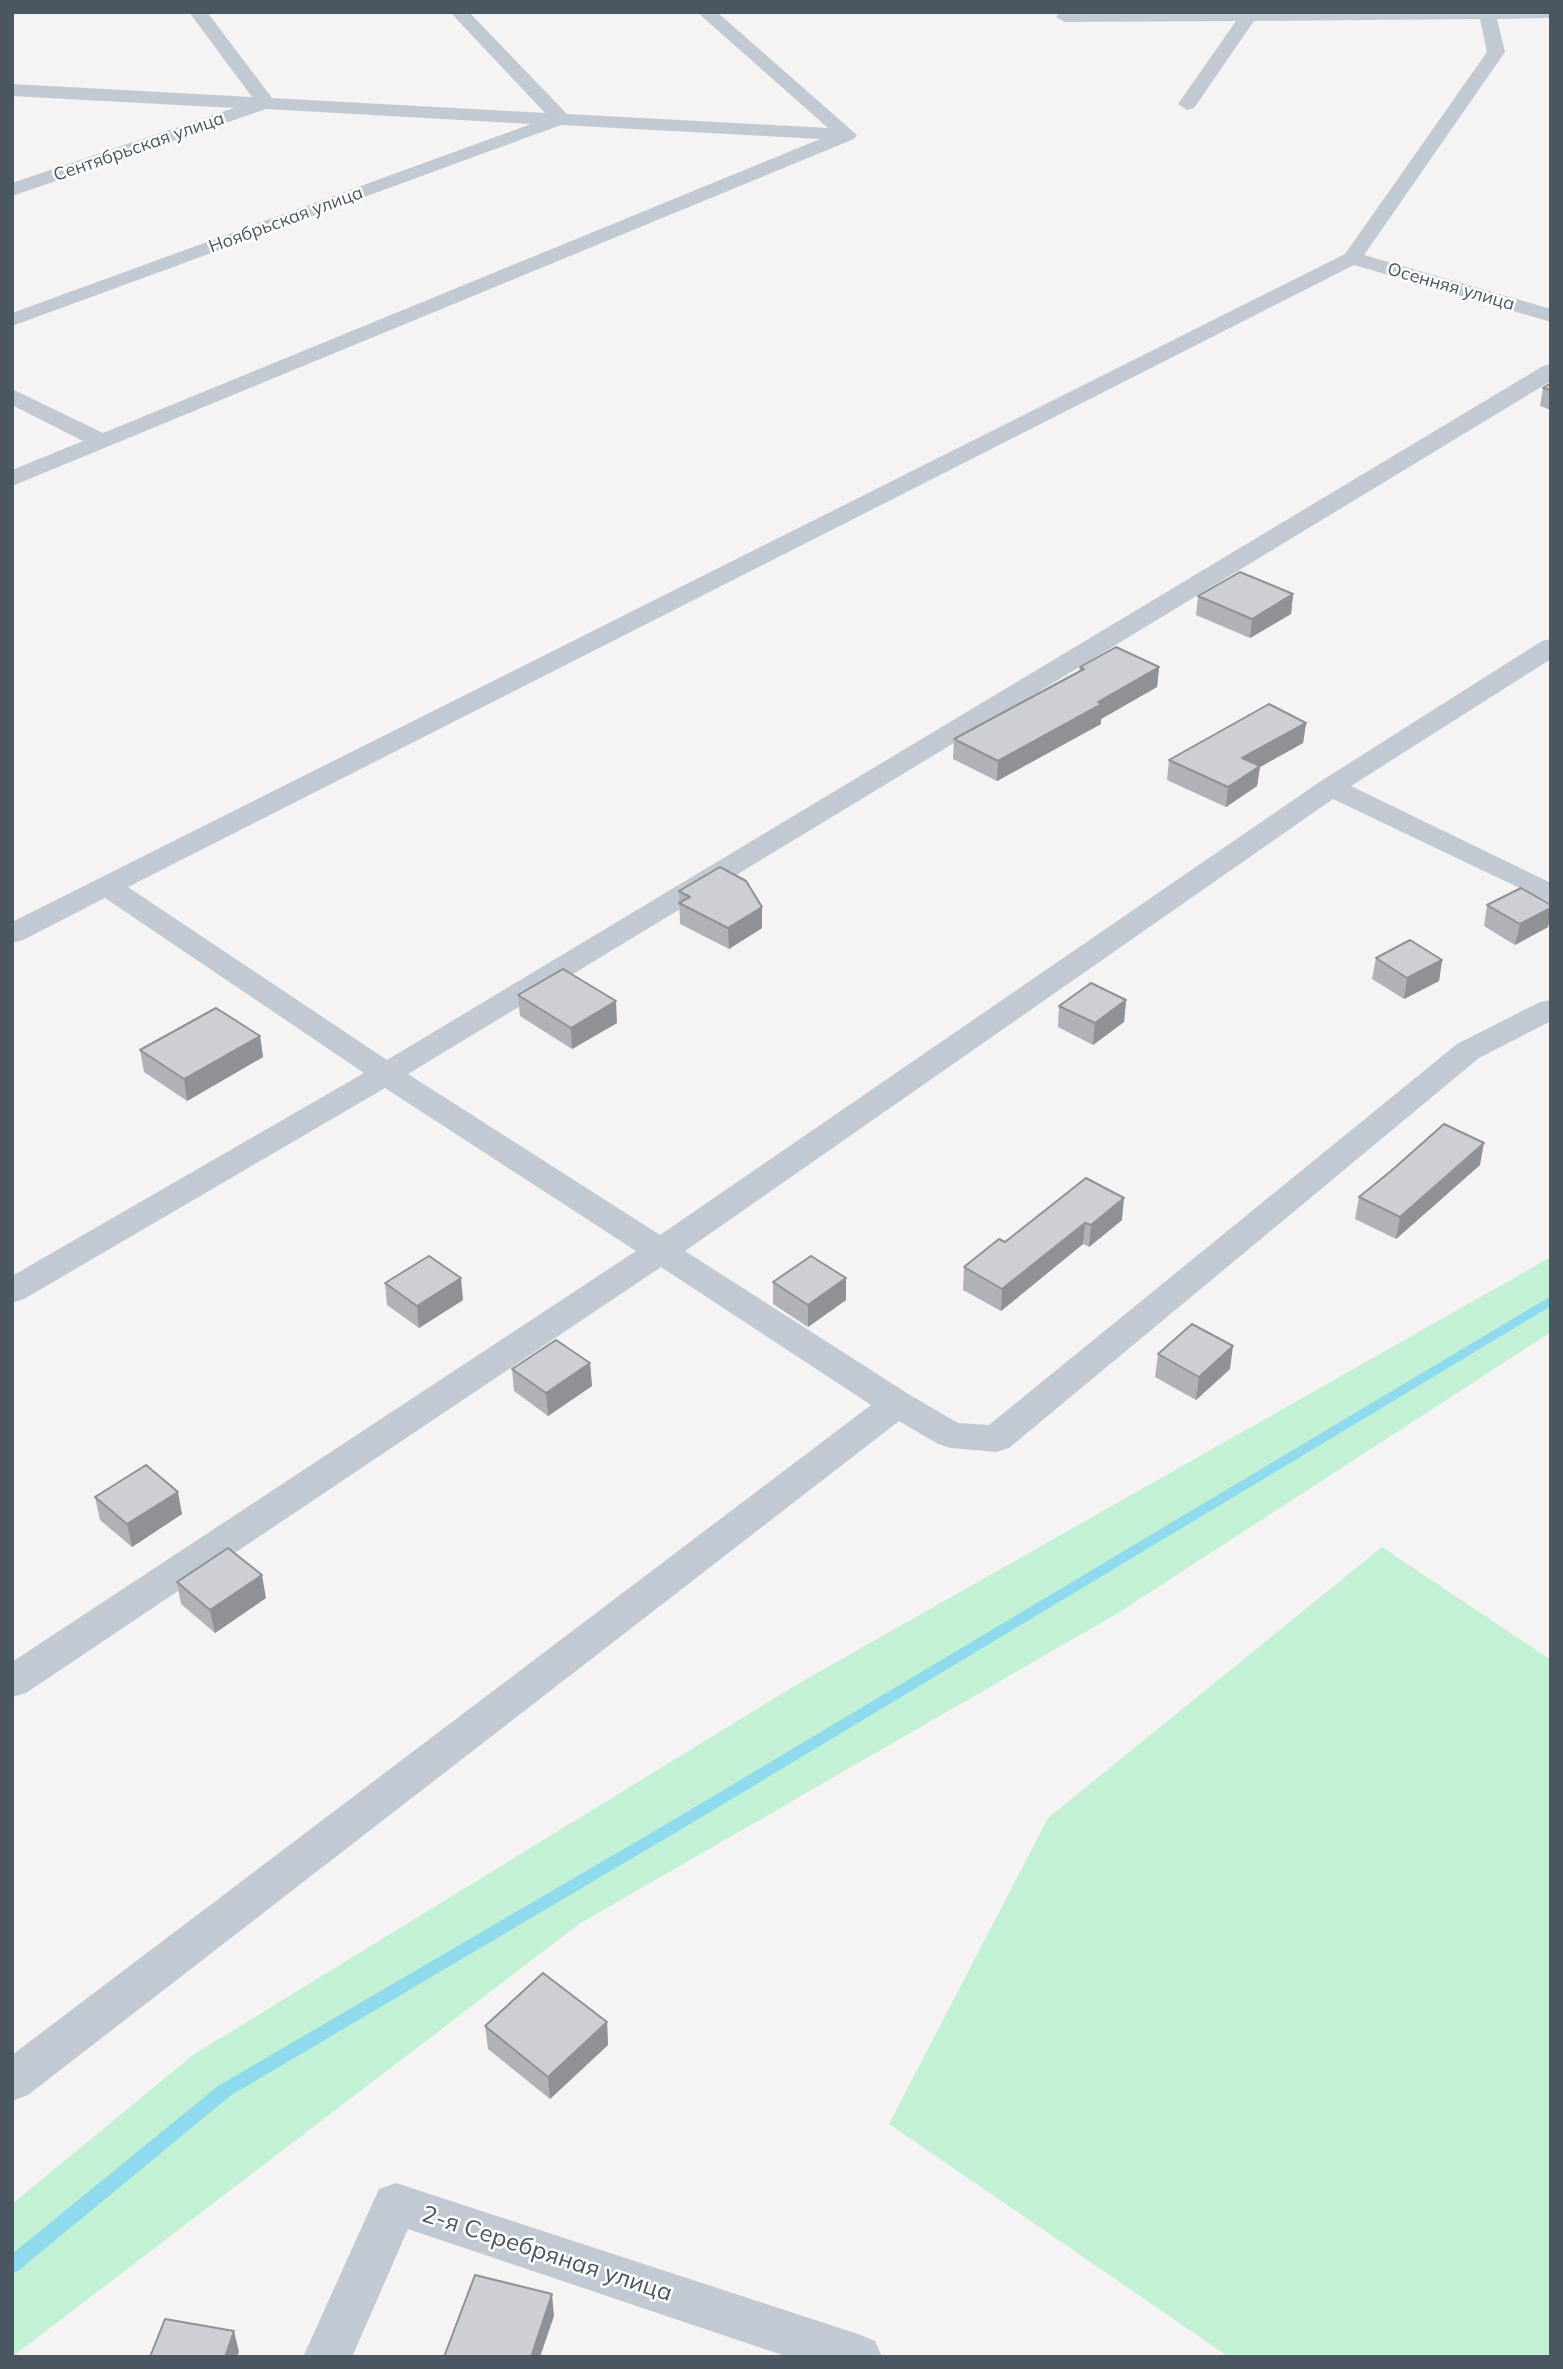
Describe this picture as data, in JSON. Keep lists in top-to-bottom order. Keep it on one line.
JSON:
{"streets":{"street":["Сентябрьская улица","Ноябрьская улица","Осенняя улица","2-я Серебряная улица"]}}
